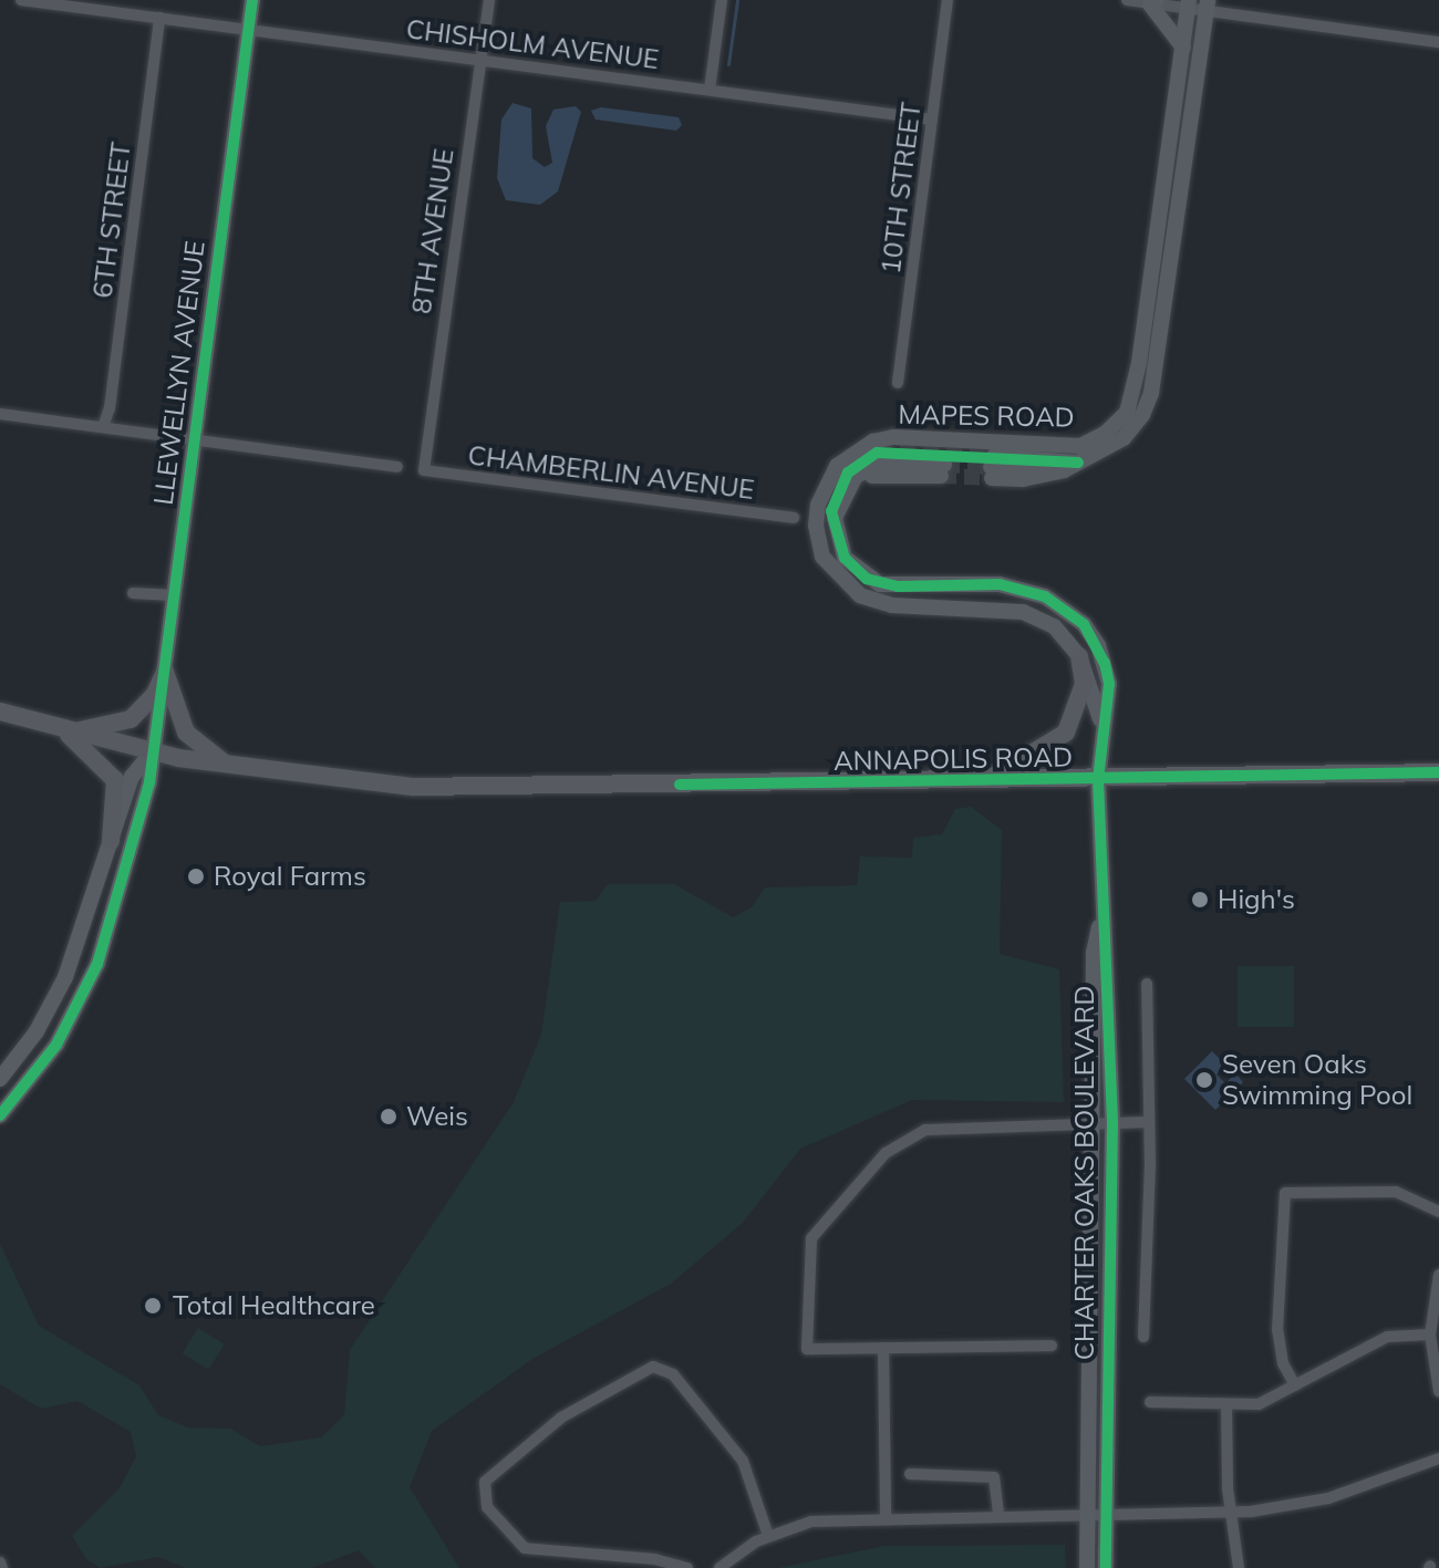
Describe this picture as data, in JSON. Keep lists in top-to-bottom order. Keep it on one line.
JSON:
{"streets":{"main road":["ANNAPOLIS ROAD"],"street":["CHISHOLM AVENUE","10TH STREET","6TH STREET","8TH AVENUE","LLEWELLYN AVENUE","MAPES ROAD","CHAMBERLIN AVENUE","CHARTER OAKS BOULEVARD"]},"crossings":[["CHISHOLM AVENUE","10TH STREET"],["CHISHOLM AVENUE","6TH STREET"],["CHISHOLM AVENUE","8TH AVENUE"],["CHISHOLM AVENUE","LLEWELLYN AVENUE"],["8TH AVENUE","CHAMBERLIN AVENUE"],["LLEWELLYN AVENUE","ANNAPOLIS ROAD"],["MAPES ROAD","ANNAPOLIS ROAD"],["MAPES ROAD","CHARTER OAKS BOULEVARD"],["ANNAPOLIS ROAD","CHARTER OAKS BOULEVARD"]],"places":["Royal Farms","High's","Seven Oaks Swimming Pool","Weis","Total Healthcare"]}
